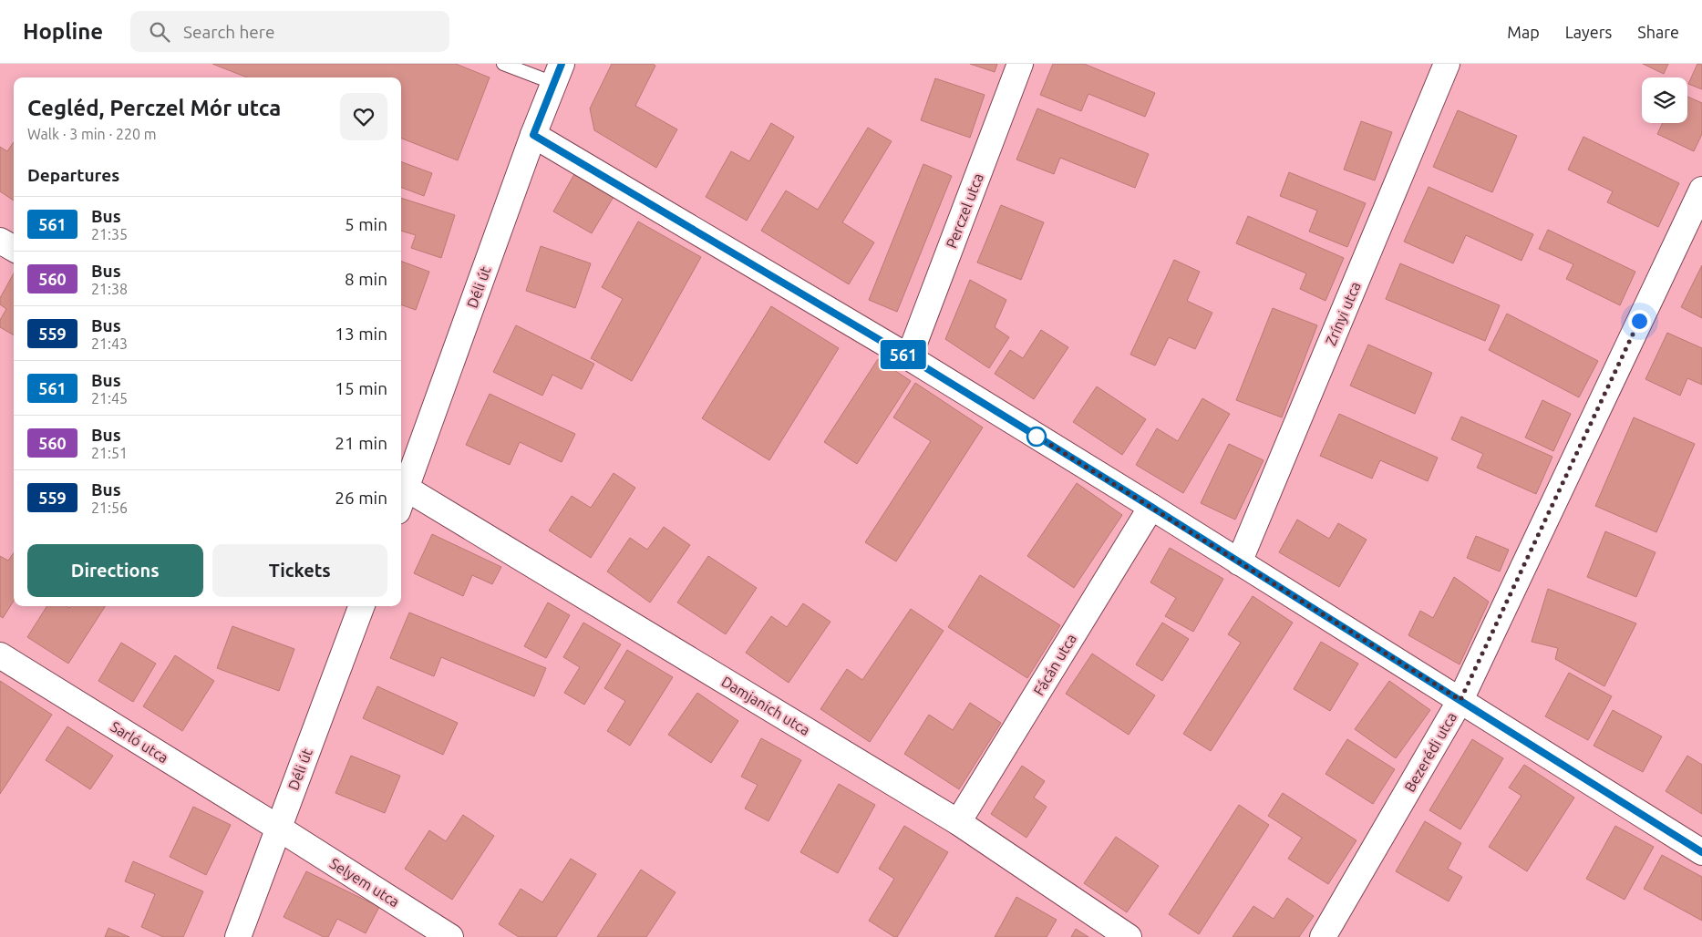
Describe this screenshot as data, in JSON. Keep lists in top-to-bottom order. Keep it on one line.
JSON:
{"streets":{"street":["Perczel utca","Déli út","Zrínyi utca","Fácán utca","Damjanich utca","Sarló utca","Bezerédi utca","Selyem utca"]},"crossings":[["Déli út","Damjanich utca"],["Déli út","Sarló utca"],["Déli út","Selyem utca"],["Fácán utca","Damjanich utca"],["Sarló utca","Selyem utca"]],"lines":["bus line 561"],"page":{"header":"Hopline","search":"Search here","nav":["Map","Layers","Share"],"on_map":"561","heading":[["Cegléd, Perczel Mór utca","Walk · 3 min · 220 m"],"Departures"],"list":[{"mark":"561","name":"Bus","note":"21:35","value":"5 min"},{"mark":"560","name":"Bus","note":"21:38","value":"8 min"},{"mark":"559","name":"Bus","note":"21:43","value":"13 min"},{"mark":"561","name":"Bus","note":"21:45","value":"15 min"},{"mark":"560","name":"Bus","note":"21:51","value":"21 min"},{"mark":"559","name":"Bus","note":"21:56","value":"26 min"}],"buttons":["Directions","Tickets"]}}
